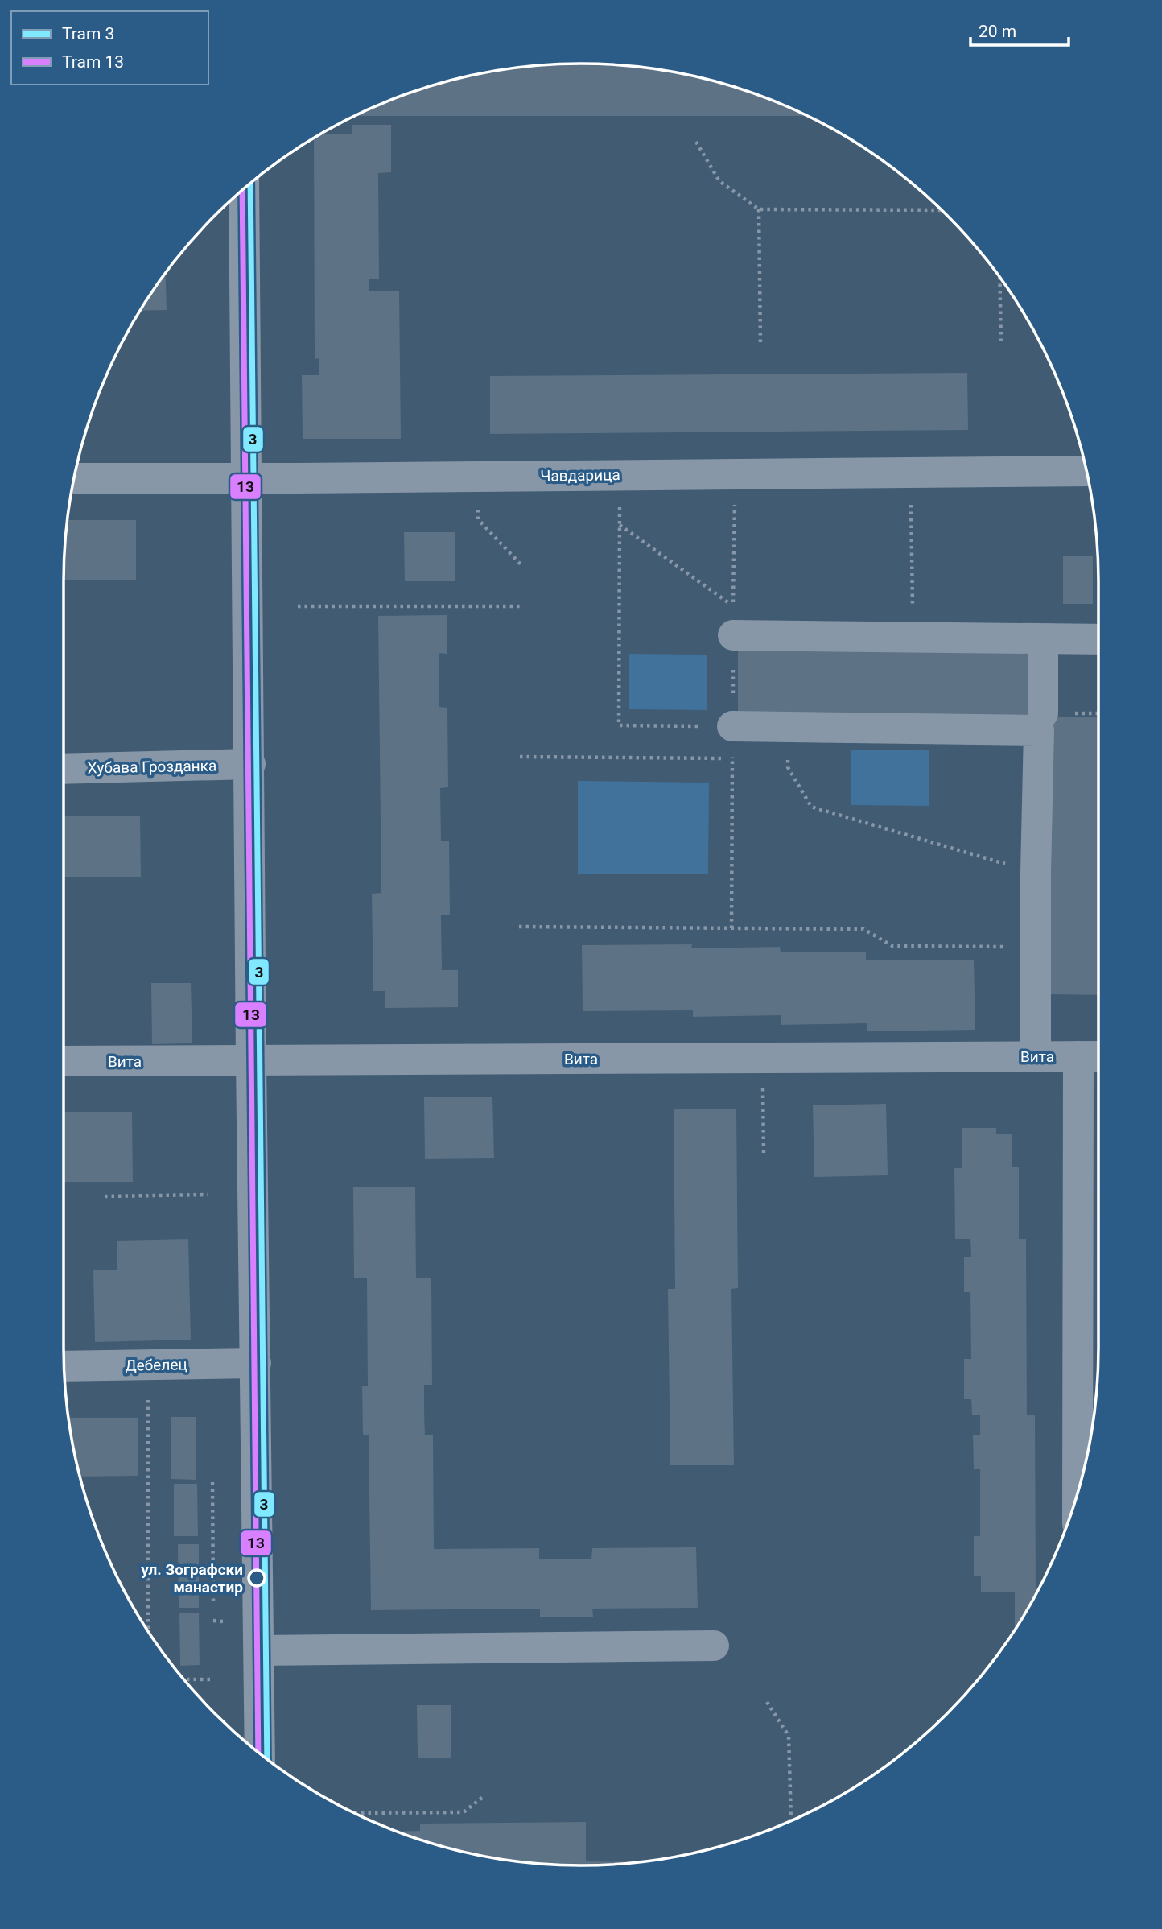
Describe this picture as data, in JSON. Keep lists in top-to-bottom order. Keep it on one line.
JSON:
{"streets":{"street":["Чавдарица","Хубава Грозданка","Вита","Дебелец"]},"places":["ул. Зографски манастир"],"lines":["tram line 3","tram line 13"],"legend":["Tram 3","Tram 13"],"scale_bar":"20 m"}
